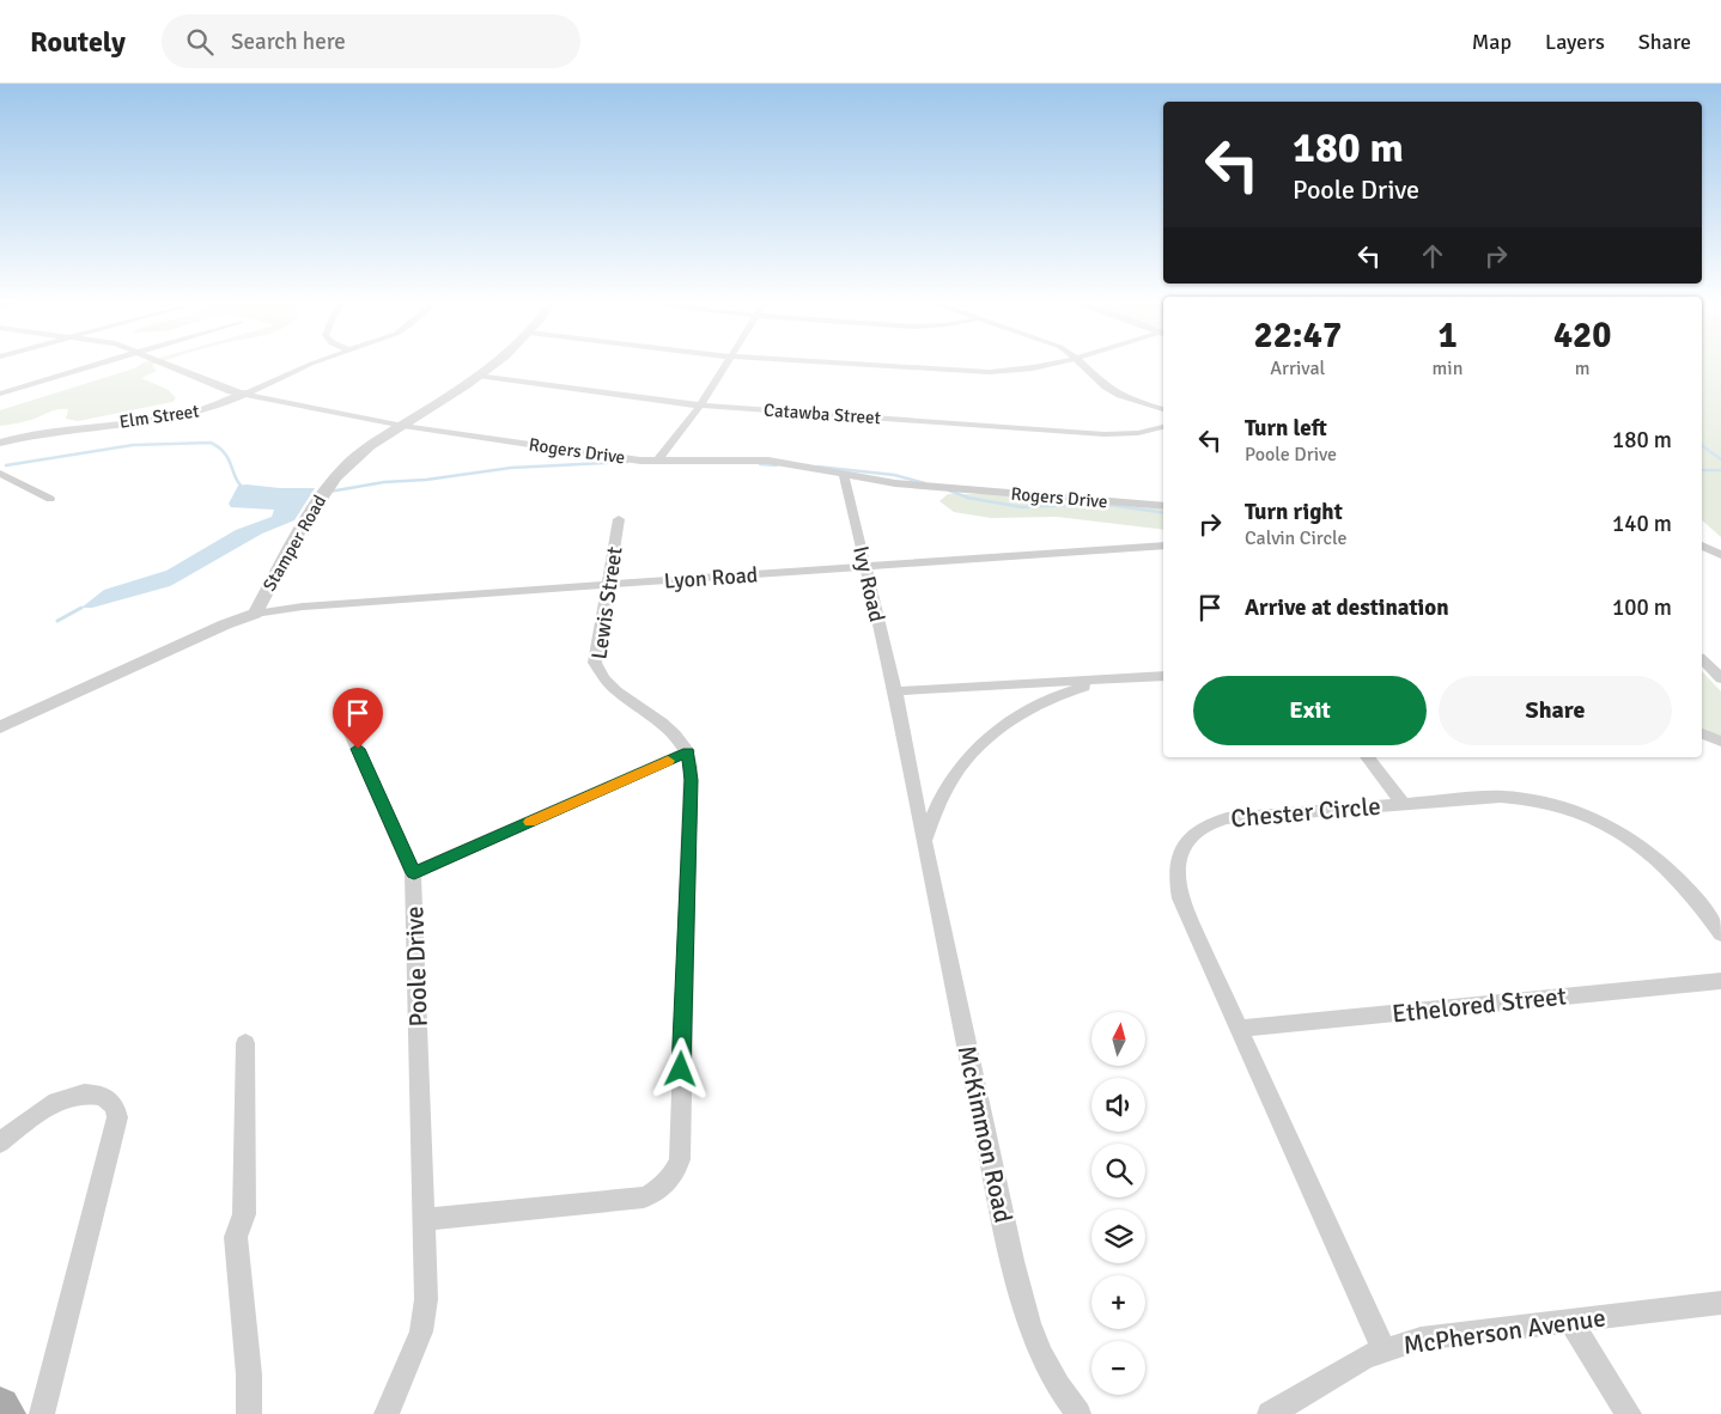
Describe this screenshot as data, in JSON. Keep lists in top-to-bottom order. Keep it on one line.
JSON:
{"streets":{"street":["Catawba Street","Elm Street","Rogers Drive","Stamper Road","Lyon Road","Ivy Road","Lewis Street","Chester Circle","Poole Drive","Ethelored Street","McKimmon Road","McPherson Avenue"]},"crossings":[["Catawba Street","Stamper Road"],["Elm Street","Rogers Drive"],["Rogers Drive","Stamper Road"],["Rogers Drive","Ivy Road"],["Stamper Road","Lyon Road"],["Lyon Road","Ivy Road"],["Lyon Road","Lewis Street"],["Ivy Road","McKimmon Road"],["Chester Circle","Ethelored Street"],["Chester Circle","McPherson Avenue"]],"north":"top","page":{"header":"Routely","search":"Search here","nav":["Map","Layers","Share"],"turn":["180 m","Poole Drive"],"eta":["22:47","Arrival","1","min","420","m"],"list":[{"name":"Turn left","note":"Poole Drive","value":"180 m"},{"name":"Turn right","note":"Calvin Circle","value":"140 m"},{"name":"Arrive at destination","value":"100 m"}],"buttons":["Exit","Share"],"map_buttons":["+","−"]}}
